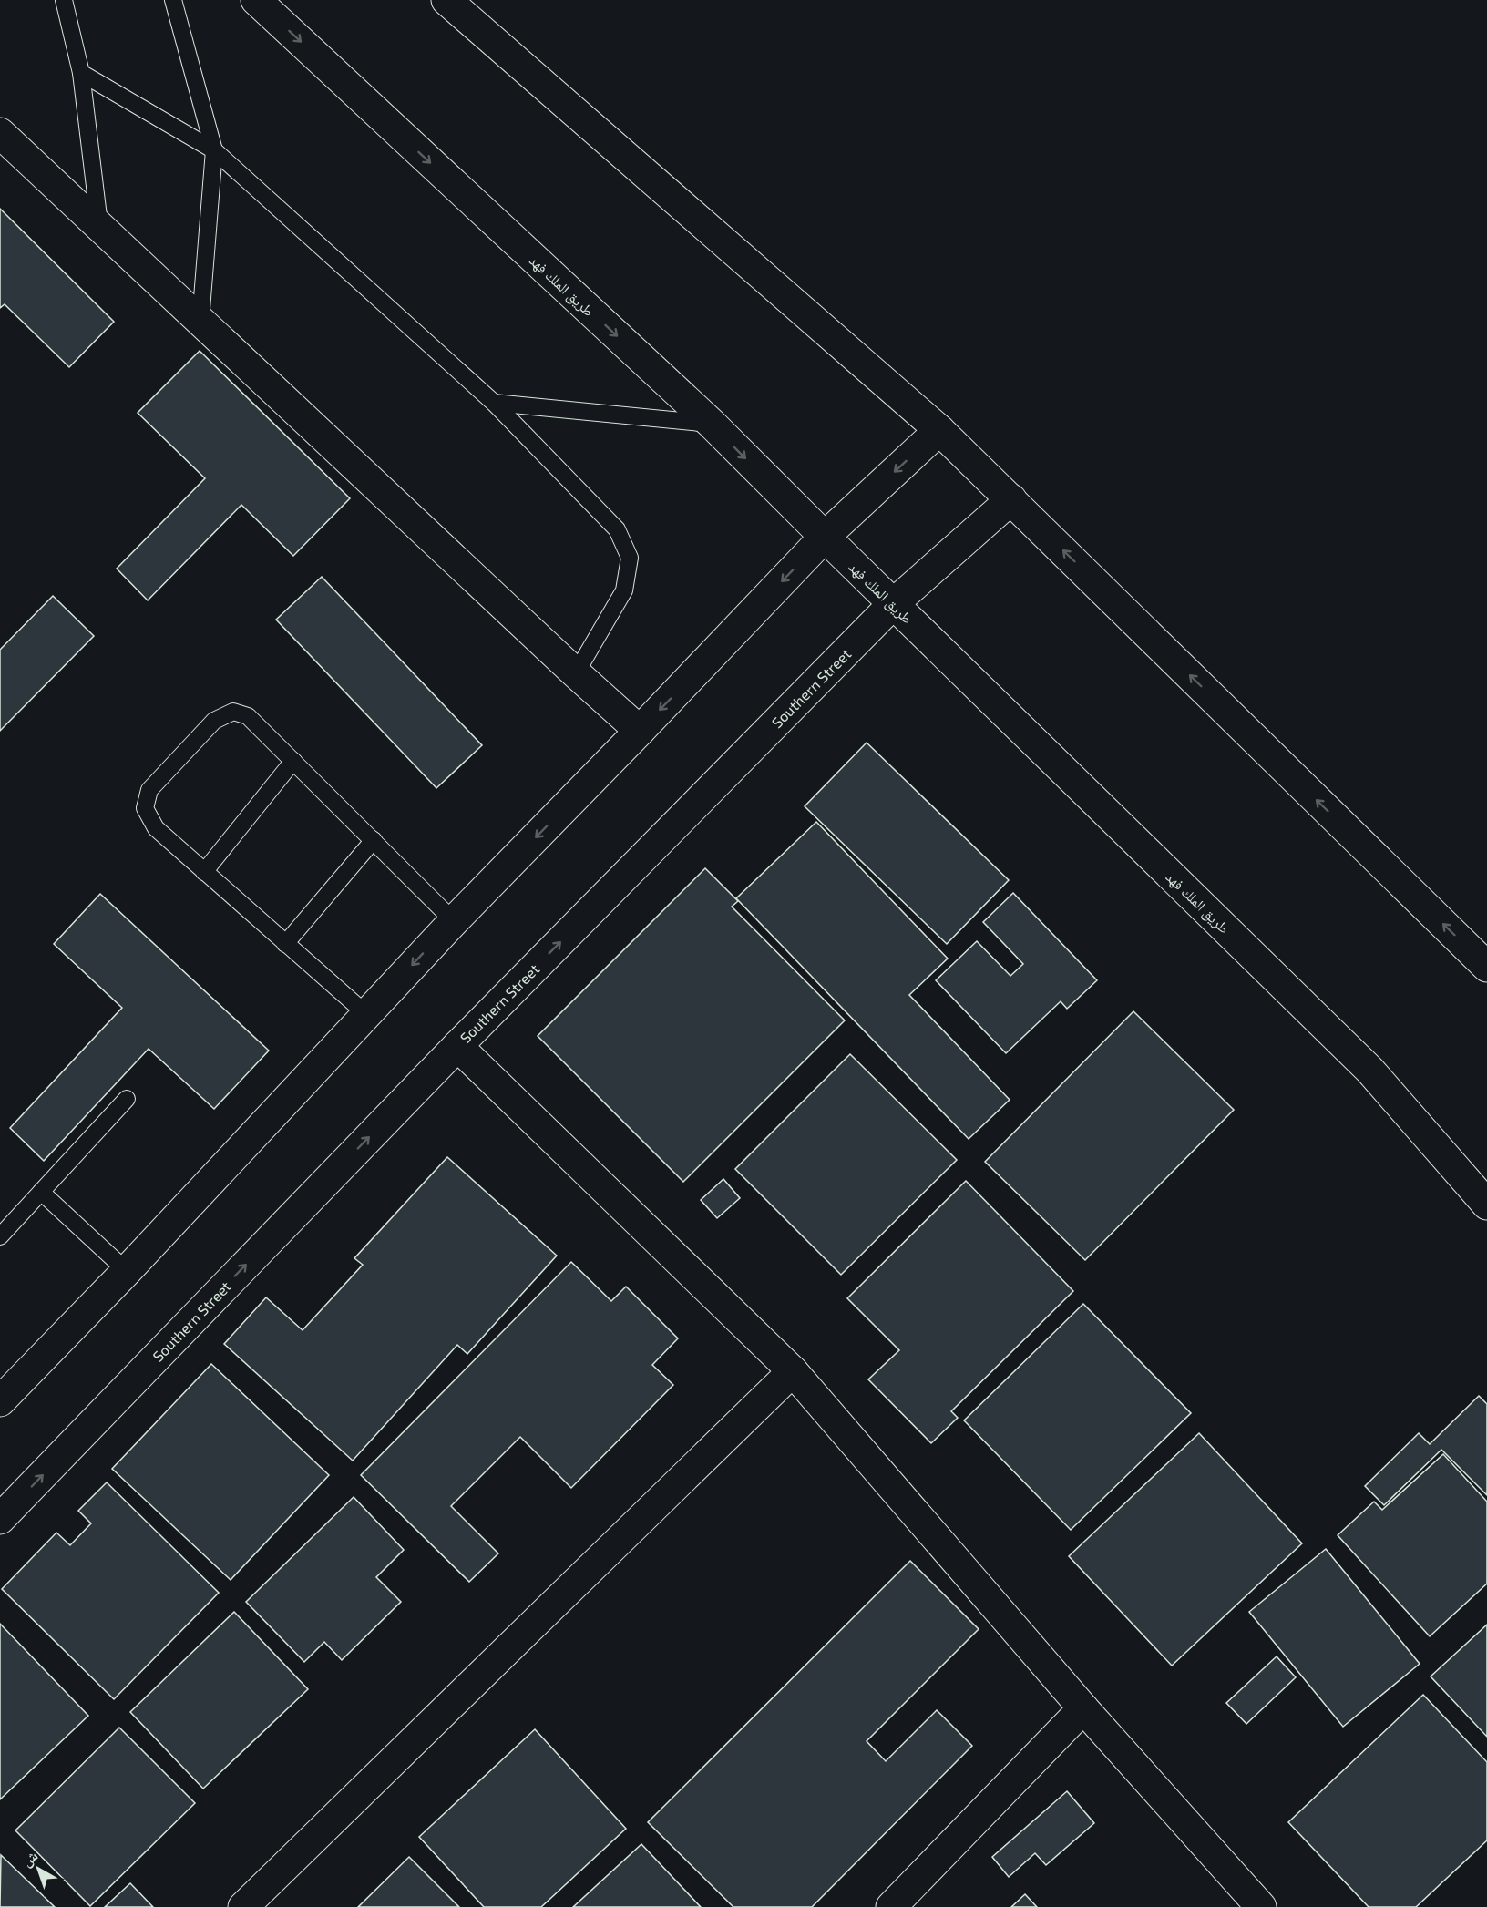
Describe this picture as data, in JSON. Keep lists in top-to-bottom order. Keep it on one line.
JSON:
{"streets":{"main road":["طريق الملك فهد","Southern Street"]},"crossings":[["طريق الملك فهد","Southern Street"]],"north":"top left"}
